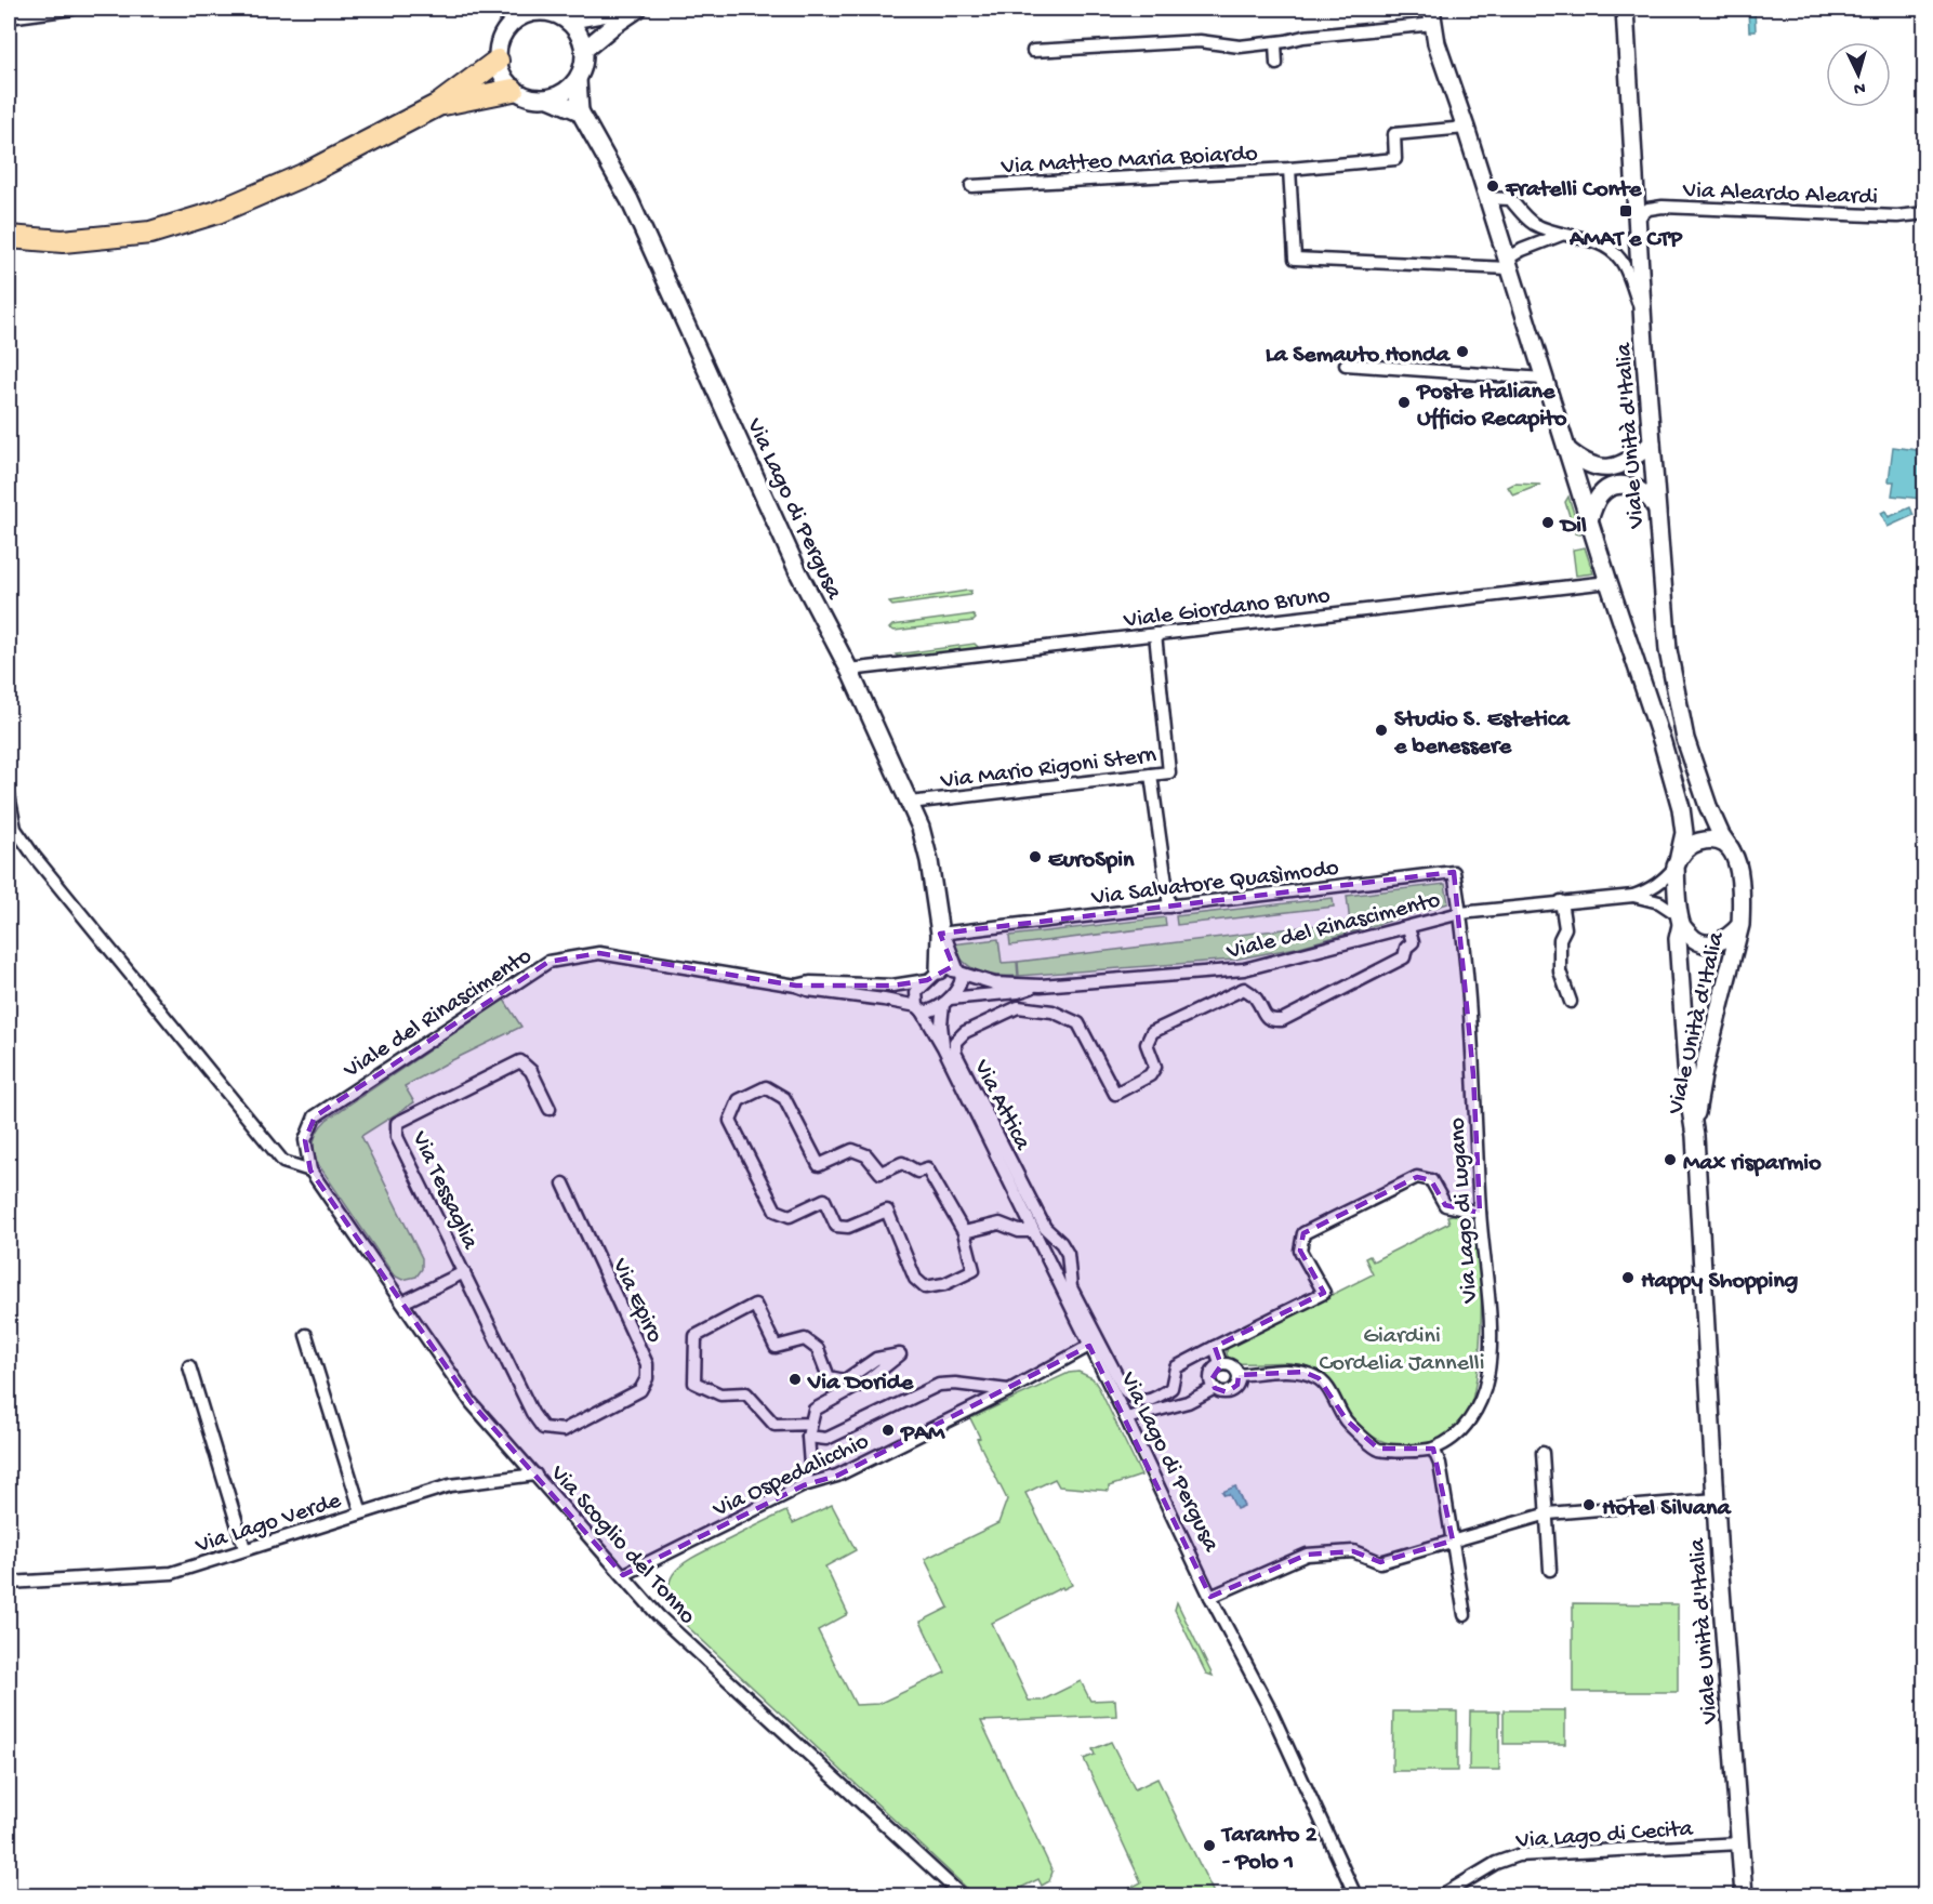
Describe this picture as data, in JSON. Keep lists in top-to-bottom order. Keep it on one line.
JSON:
{"streets":{"main road":["Viale Unità d'Italia","Via Lago di Pergusa"],"street":["Via Matteo Maria Boiardo","Via Aleardo Aleardi","Viale Giordano Bruno","Via Mario Rigoni Stern","Via Salvatore Quasìmodo","Viale del Rinascimento","Via Attica","Via Tessaglia","Via Lago di Lugano","Via Epiro","Via Ospedalicchio","Via Lago Verde","Via Scoglio del Tonno","Via Lago di Cecita"]},"crossings":[["Via Matteo Maria Boiardo","Viale Unità d'Italia"],["Via Aleardo Aleardi","Viale Unità d'Italia"],["Viale Unità d'Italia","Viale Giordano Bruno"],["Viale Unità d'Italia","Viale del Rinascimento"],["Viale Unità d'Italia","Via Lago di Cecita"],["Via Lago di Pergusa","Viale Giordano Bruno"],["Via Lago di Pergusa","Via Mario Rigoni Stern"],["Via Lago di Pergusa","Via Salvatore Quasìmodo"],["Via Lago di Pergusa","Viale del Rinascimento"],["Via Lago di Pergusa","Via Ospedalicchio"],["Viale Giordano Bruno","Via Mario Rigoni Stern"],["Viale del Rinascimento","Via Attica"],["Viale del Rinascimento","Via Lago di Lugano"],["Viale del Rinascimento","Via Scoglio del Tonno"],["Via Tessaglia","Via Epiro"],["Via Ospedalicchio","Via Scoglio del Tonno"],["Via Lago Verde","Via Scoglio del Tonno"]],"parks":["Giardini Cordelia Jannelli"],"places":{"other":["Fratelli Conte","La Semauto Honda","Poste Italiane Ufficio Recapito","Dil","Studio S. Estetica e benessere","EuroSpin","Max risparmio","Happy Shopping","Via Doride","PAM","Hotel Silvana","Taranto 2 - Polo 1"],"transit":["AMAT e CTP"]},"north":"bottom"}
